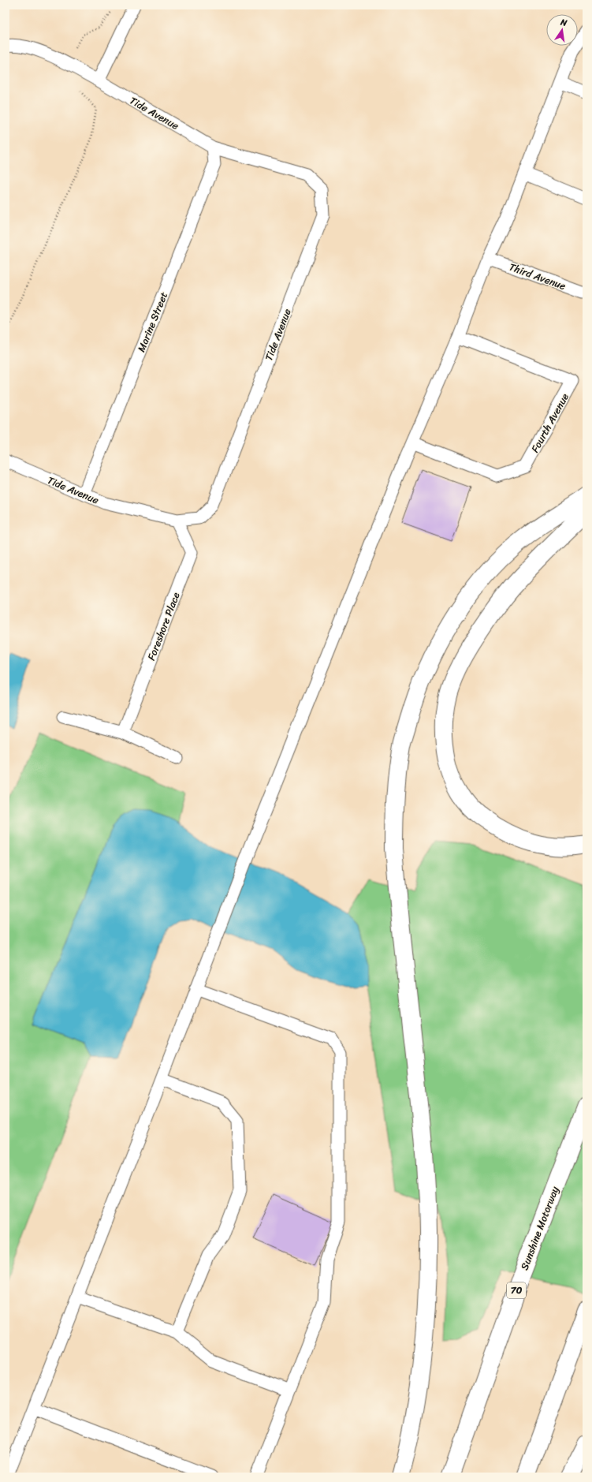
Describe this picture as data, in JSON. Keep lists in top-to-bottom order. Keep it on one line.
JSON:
{"streets":{"highway":["Sunshine Motorway","70"],"lane":["Tide Avenue","Third Avenue","Marine Street","Fourth Avenue","Foreshore Place"]},"crossings":[["Tide Avenue","Marine Street"],["Tide Avenue","Foreshore Place"]],"north":"top"}
